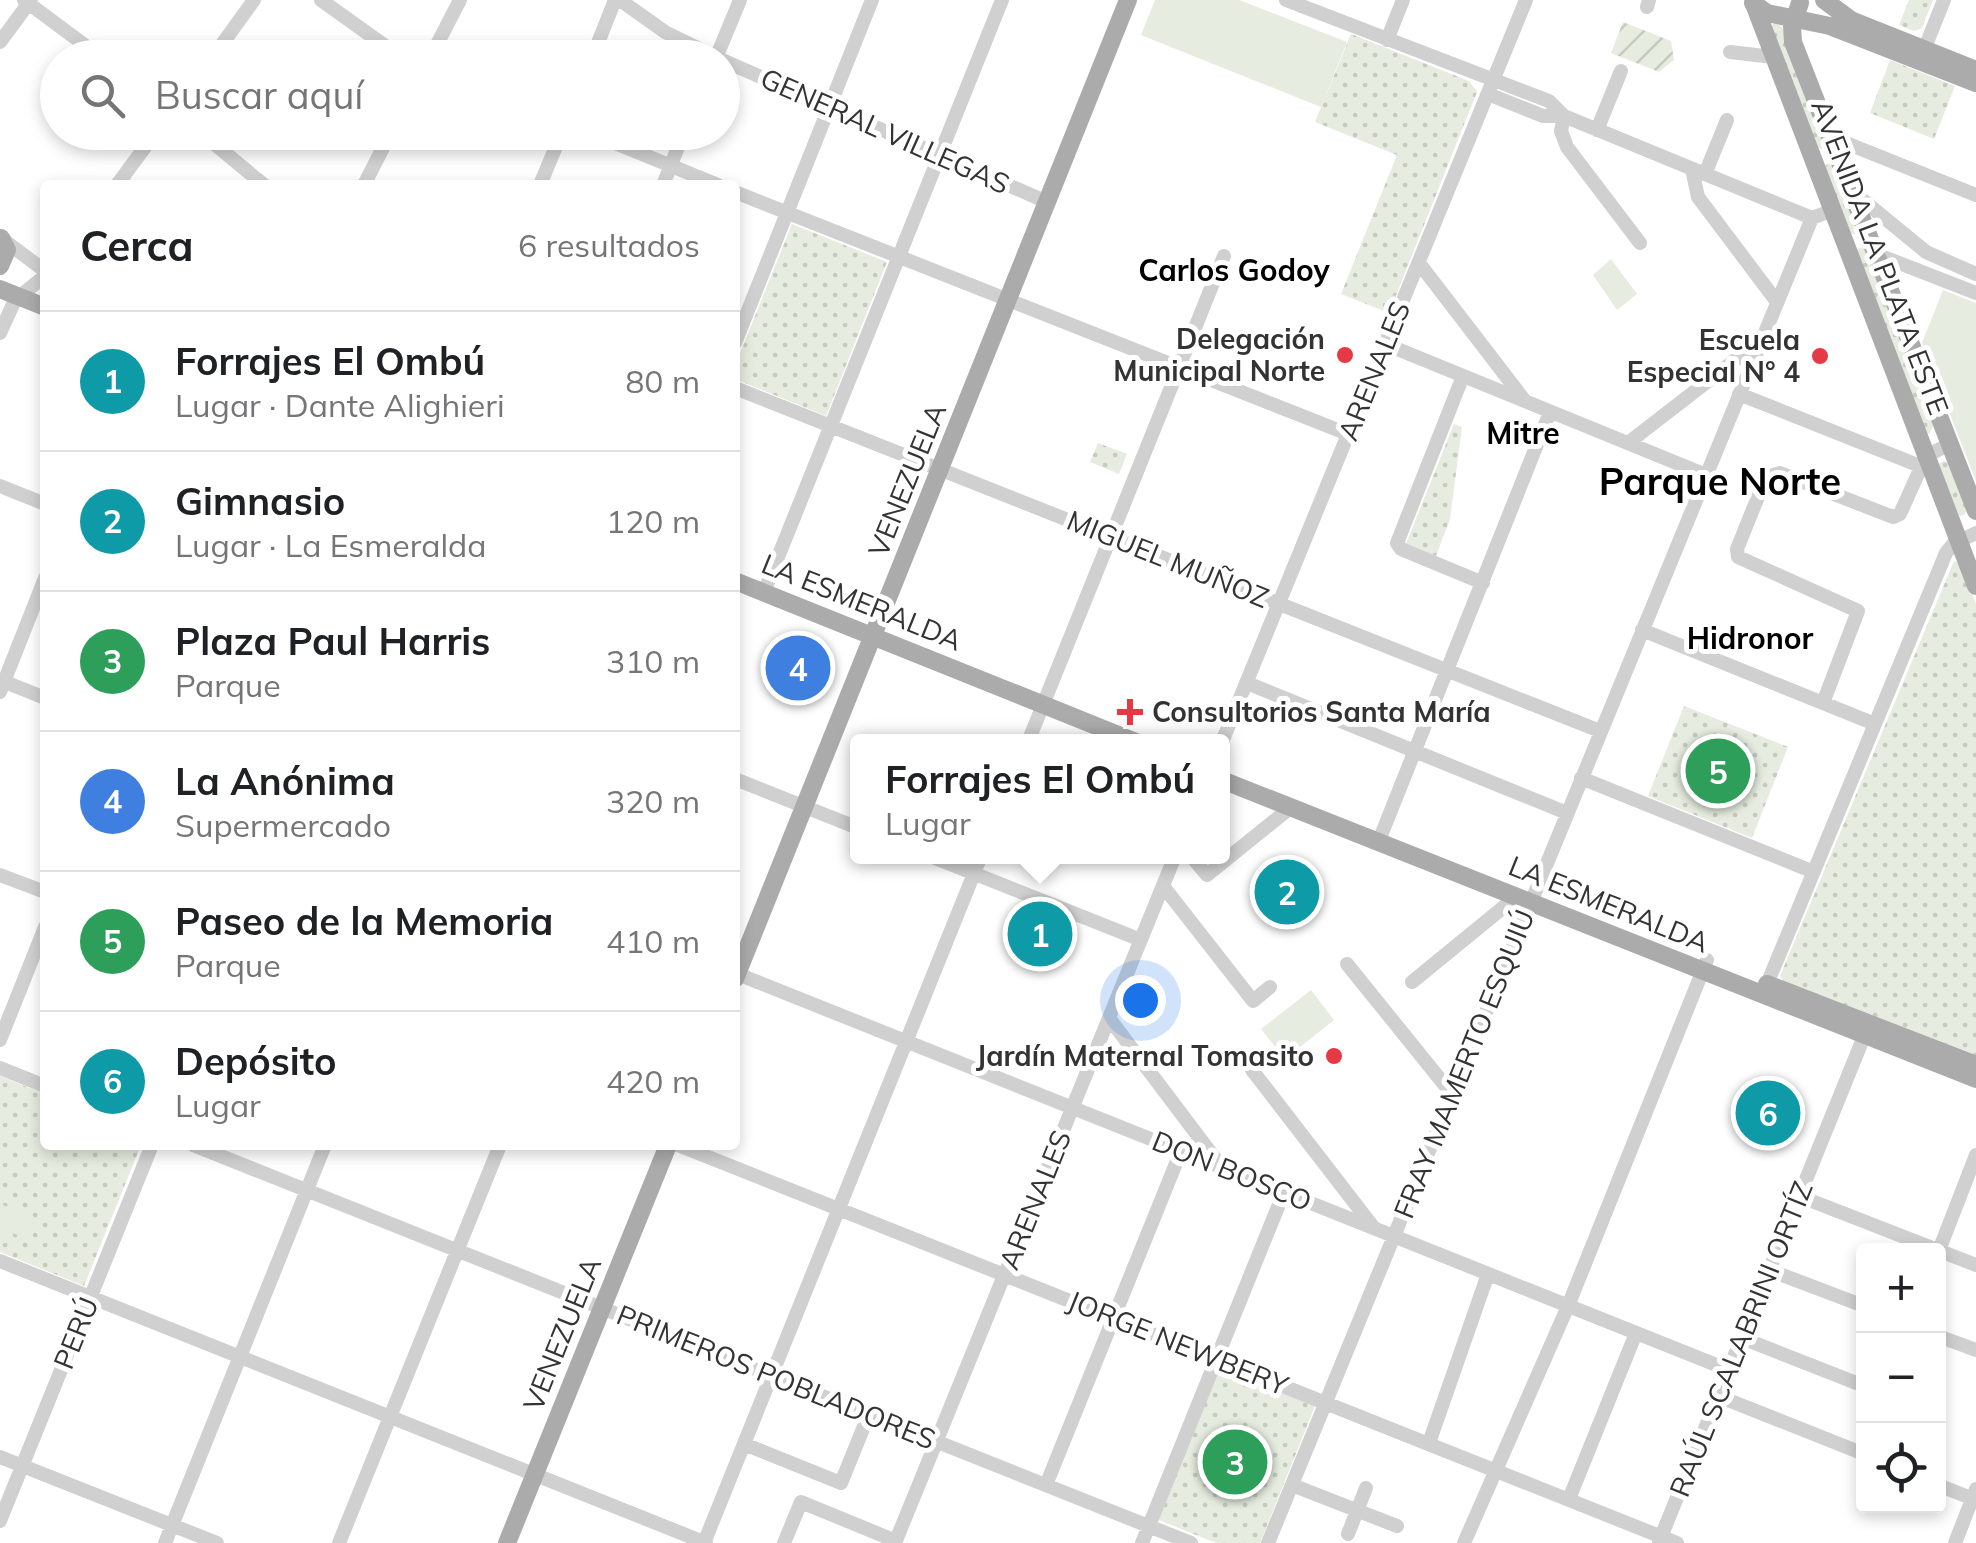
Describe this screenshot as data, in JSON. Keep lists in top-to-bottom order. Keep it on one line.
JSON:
{"streets":{"main road":["AVENIDA LA PLATA ESTE","VENEZUELA","LA ESMERALDA"],"street":["GENERAL VILLEGAS","ARENALES","MIGUEL MUÑOZ","FRAY MAMERTO ESQUIÚ","DON BOSCO","PERÚ","RAÚL SCALABRINI ORTÍZ","JORGE NEWBERY","PRIMEROS POBLADORES"]},"crossings":[["GENERAL VILLEGAS","VENEZUELA"],["ARENALES","MIGUEL MUÑOZ"],["ARENALES","DON BOSCO"],["ARENALES","JORGE NEWBERY"],["ARENALES","PRIMEROS POBLADORES"],["VENEZUELA","MIGUEL MUÑOZ"],["VENEZUELA","LA ESMERALDA"],["VENEZUELA","PRIMEROS POBLADORES"],["MIGUEL MUÑOZ","FRAY MAMERTO ESQUIÚ"],["LA ESMERALDA","FRAY MAMERTO ESQUIÚ"],["LA ESMERALDA","RAÚL SCALABRINI ORTÍZ"],["FRAY MAMERTO ESQUIÚ","DON BOSCO"],["FRAY MAMERTO ESQUIÚ","JORGE NEWBERY"],["DON BOSCO","RAÚL SCALABRINI ORTÍZ"],["RAÚL SCALABRINI ORTÍZ","JORGE NEWBERY"]],"districts":["Carlos Godoy","Mitre","Parque Norte","Hidronor"],"places":{"other":["Delegación Municipal Norte","Escuela Especial N° 4","Jardín Maternal Tomasito"],"health":["Consultorios Santa María"]},"page":{"search":"Buscar aquí","heading":["Cerca","6 resultados"],"list":[{"mark":"1","name":"Forrajes El Ombú","note":"Lugar · Dante Alighieri","value":"80 m"},{"mark":"2","name":"Gimnasio","note":"Lugar · La Esmeralda","value":"120 m"},{"mark":"3","name":"Plaza Paul Harris","note":"Parque","value":"310 m"},{"mark":"4","name":"La Anónima","note":"Supermercado","value":"320 m"},{"mark":"5","name":"Paseo de la Memoria","note":"Parque","value":"410 m"},{"mark":"6","name":"Depósito","note":"Lugar","value":"420 m"}],"pins":["4","5","2","1","6","3"],"popup":["Forrajes El Ombú","Lugar"],"map_buttons":["+","−"]}}
